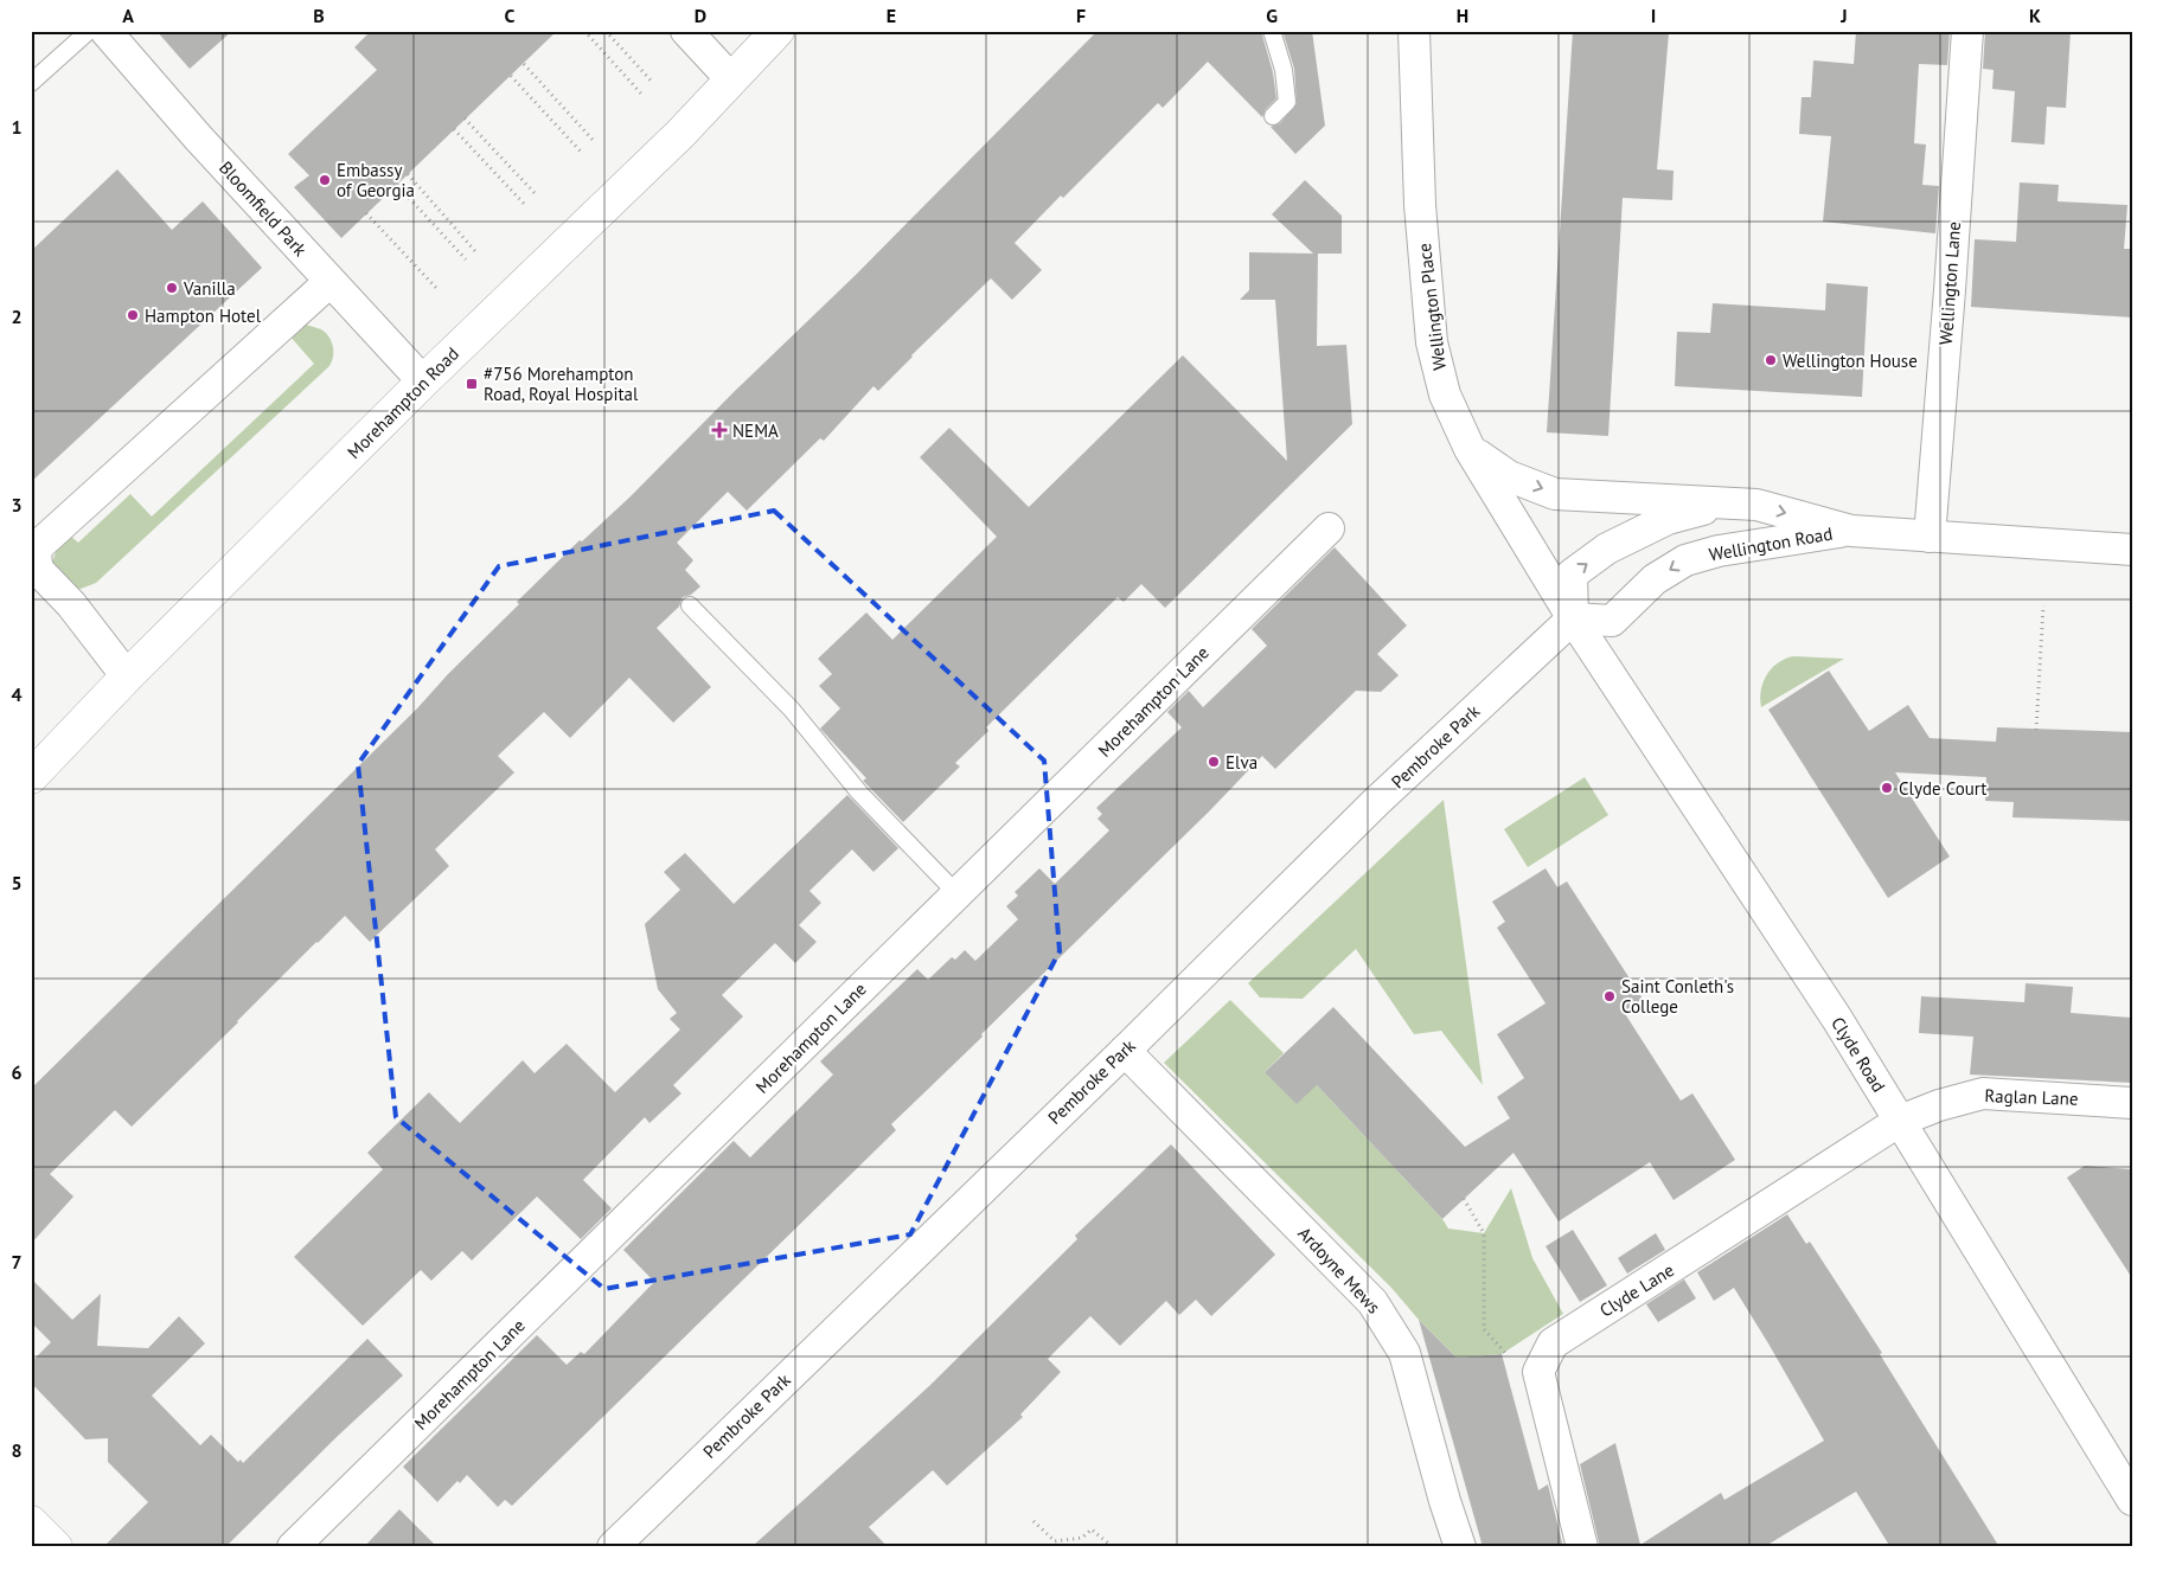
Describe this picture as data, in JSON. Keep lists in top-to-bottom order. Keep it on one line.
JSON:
{"streets":{"main road":["Morehampton Road"],"street":["Bloomfield Park","Wellington Lane","Wellington Place","Wellington Road","Morehampton Lane","Pembroke Park","Clyde Road","Raglan Lane","Ardoyne Mews","Clyde Lane"]},"crossings":[["Bloomfield Park","Morehampton Road"],["Wellington Lane","Wellington Road"],["Wellington Place","Wellington Road"],["Wellington Place","Pembroke Park"],["Wellington Place","Clyde Road"],["Wellington Road","Pembroke Park"],["Wellington Road","Clyde Road"],["Pembroke Park","Clyde Road"],["Pembroke Park","Ardoyne Mews"],["Clyde Road","Raglan Lane"],["Clyde Road","Clyde Lane"],["Raglan Lane","Clyde Lane"]],"places":{"other":["Embassy of Georgia","Vanilla","Hampton Hotel","Wellington House","Elva","Clyde Court","Saint Conleth's College"],"transit":["#756 Morehampton Road, Royal Hospital"],"health":["NEMA"]},"grid":{"columns":["A","B","C","D","E","F","G","H","I","J","K"],"rows":["1","2","3","4","5","6","7","8"]}}
